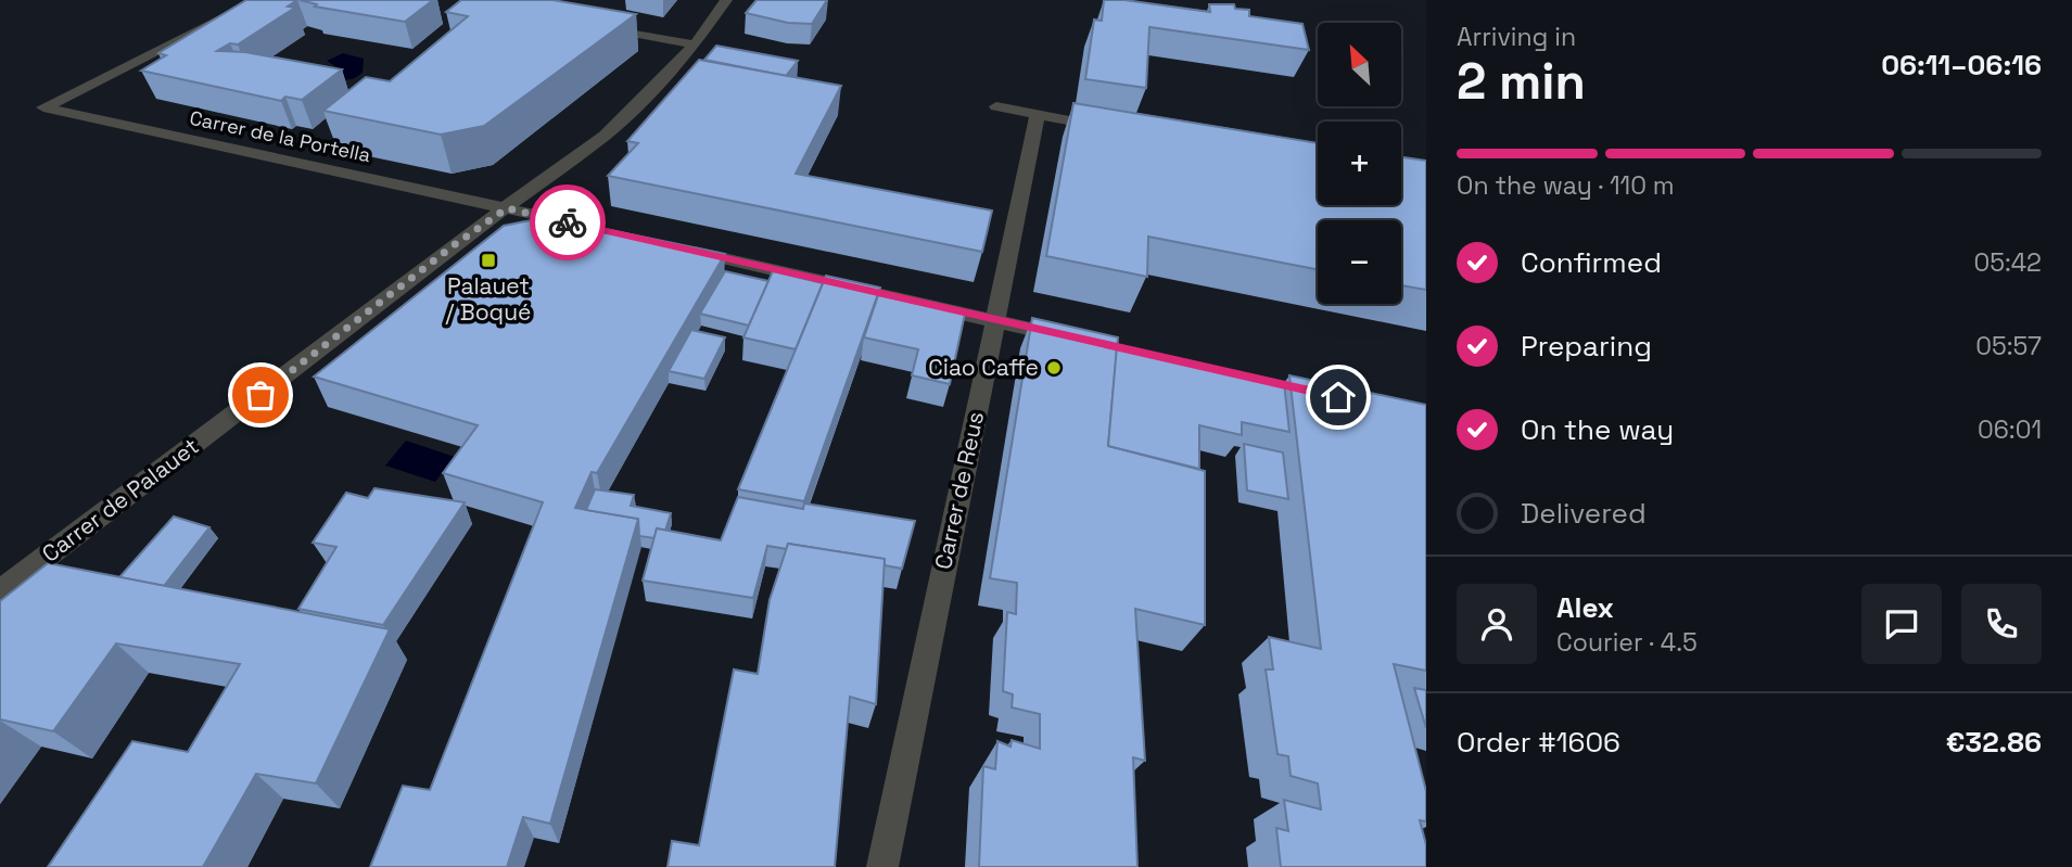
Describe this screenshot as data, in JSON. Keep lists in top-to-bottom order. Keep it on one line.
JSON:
{"streets":{"street":["Carrer de la Portella","Carrer de Reus","Carrer de Palauet"]},"crossings":[["Carrer de la Portella","Carrer de Palauet"]],"places":{"transit":["Palauet / Boqué"],"other":["Ciao Caffe"]},"north":"top left","page":{"heading":["2 min","Arriving in","06:11–06:16"],"panel":["Alex","Courier · 4.5","Order #1606","€32.86"],"map_buttons":["+","−"],"bar":"On the way · 110 m","list":[["Confirmed","05:42"],["Preparing","05:57"],["On the way","06:01"],"Delivered"]}}
